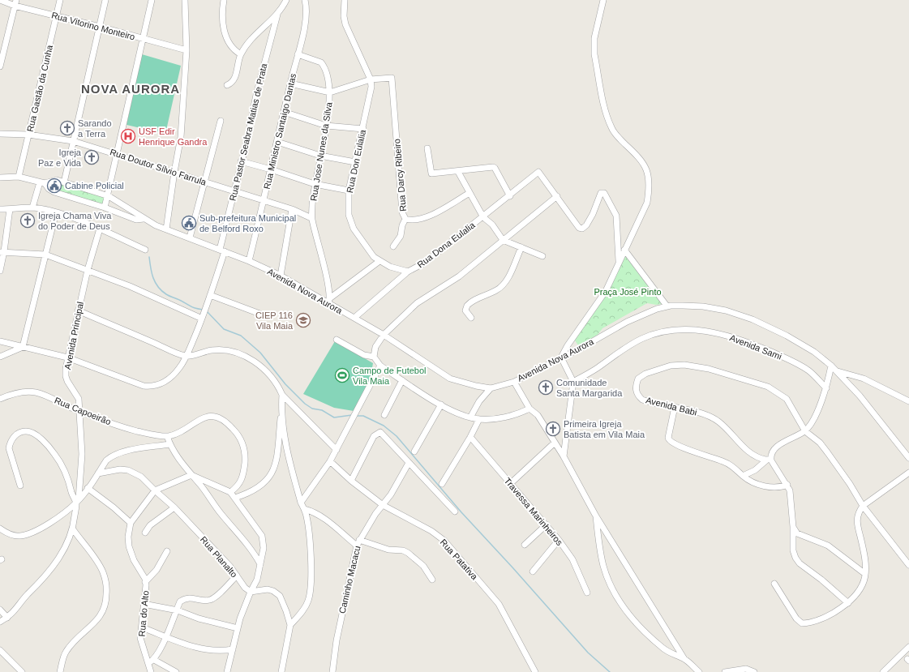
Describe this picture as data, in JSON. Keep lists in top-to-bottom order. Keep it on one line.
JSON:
{"streets":{"street":["Rua Vitorino Monteiro","Rua Gastão da Cunha","Rua Ministro Santaigo Dantas","Rua Pastor Seabra Matias de Prata","Rua Jose Nunes da Silva","Rua Don Eulalia","Rua Doutor Sílvio Farrula","Rua Darcy Ribeiro","Rua Dona Eulalia","Avenida Nova Aurora","Avenida Principal","Avenida Sami","Avenida Babi","Rua Capoeirão","Travessa Marinheiros","Rua Planalto","Rua Patativa","Caminho Macacu","Rua do Alto"]},"crossings":[["Rua Vitorino Monteiro","Rua Gastão da Cunha"],["Rua Gastão da Cunha","Rua Doutor Sílvio Farrula"],["Rua Gastão da Cunha","Avenida Nova Aurora"],["Rua Ministro Santaigo Dantas","Rua Jose Nunes da Silva"],["Rua Ministro Santaigo Dantas","Rua Doutor Sílvio Farrula"],["Rua Ministro Santaigo Dantas","Avenida Nova Aurora"],["Rua Pastor Seabra Matias de Prata","Rua Doutor Sílvio Farrula"],["Rua Pastor Seabra Matias de Prata","Avenida Nova Aurora"],["Rua Pastor Seabra Matias de Prata","Avenida Principal"],["Rua Jose Nunes da Silva","Rua Doutor Sílvio Farrula"],["Rua Jose Nunes da Silva","Avenida Nova Aurora"],["Rua Don Eulalia","Rua Darcy Ribeiro"],["Rua Don Eulalia","Rua Dona Eulalia"],["Rua Dona Eulalia","Avenida Nova Aurora"],["Avenida Principal","Rua Capoeirão"],["Rua Patativa","Caminho Macacu"]],"districts":["NOVA AURORA"],"parks":["Praça José Pinto"],"places":{"church":["Sarando a Terra","Igreja Paz e Vida","Igreja Chama Viva do Poder de Deus","Comunidade Santa Margarida","Primeira Igreja Batista em Vila Maia"],"hospital":["USF Edir Henrique Gandra"],"public building":["Cabine Policial","Sub-prefeitura Municipal de Belford Roxo"],"school or university":["CIEP 116 Vila Maia"],"sports":["Campo de Futebol Vila Maia"]}}
